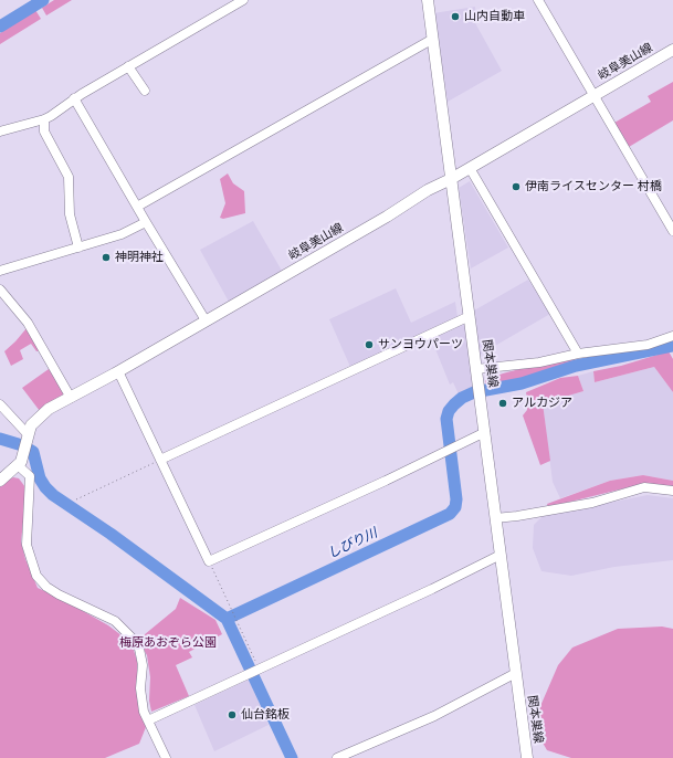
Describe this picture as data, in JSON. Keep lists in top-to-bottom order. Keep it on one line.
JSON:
{"streets":{"main road":["岐阜美山線","関本巣線"]},"crossings":[["岐阜美山線","関本巣線"]],"water":["しびり川"],"parks":["梅原あおぞら公園"],"places":["山内自動車","伊南ライスセンター 村橋","神明神社","サンヨウパーツ","アルカジア","仙台銘板"]}
